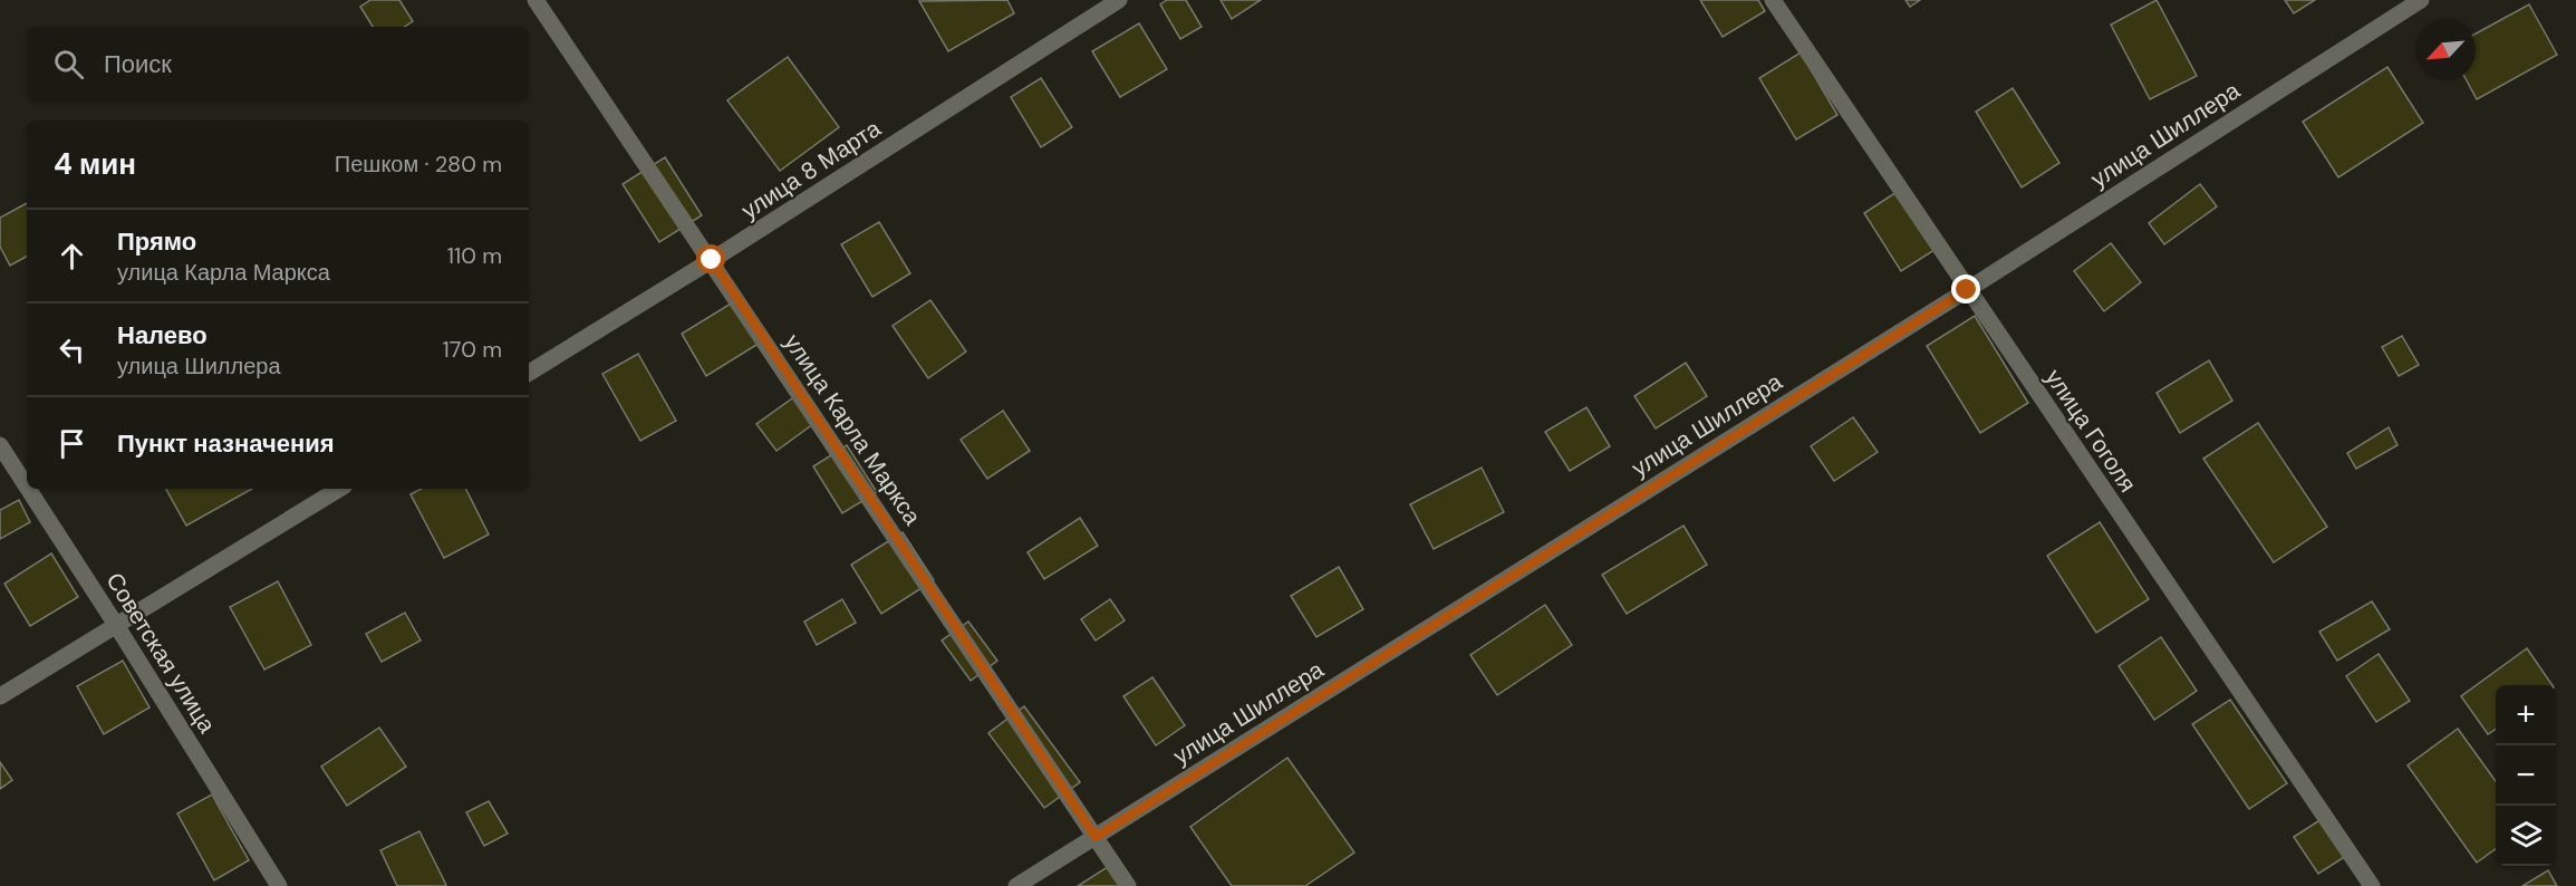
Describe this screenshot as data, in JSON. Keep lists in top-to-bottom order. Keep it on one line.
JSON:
{"streets":{"street":["улица Шиллера","улица 8 Марта","улица Карла Маркса","улица Гоголя","Советская улица"]},"crossings":[["улица Шиллера","улица Карла Маркса"],["улица Шиллера","улица Гоголя"],["улица 8 Марта","улица Карла Маркса"]],"north":"bottom left","page":{"search":"Поиск","heading":["4 мин","Пешком · 280 m"],"list":[["Прямо","улица Карла Маркса","110 m"],["Налево","улица Шиллера","170 m"],"Пункт назначения"],"map_buttons":["+","−"]}}
